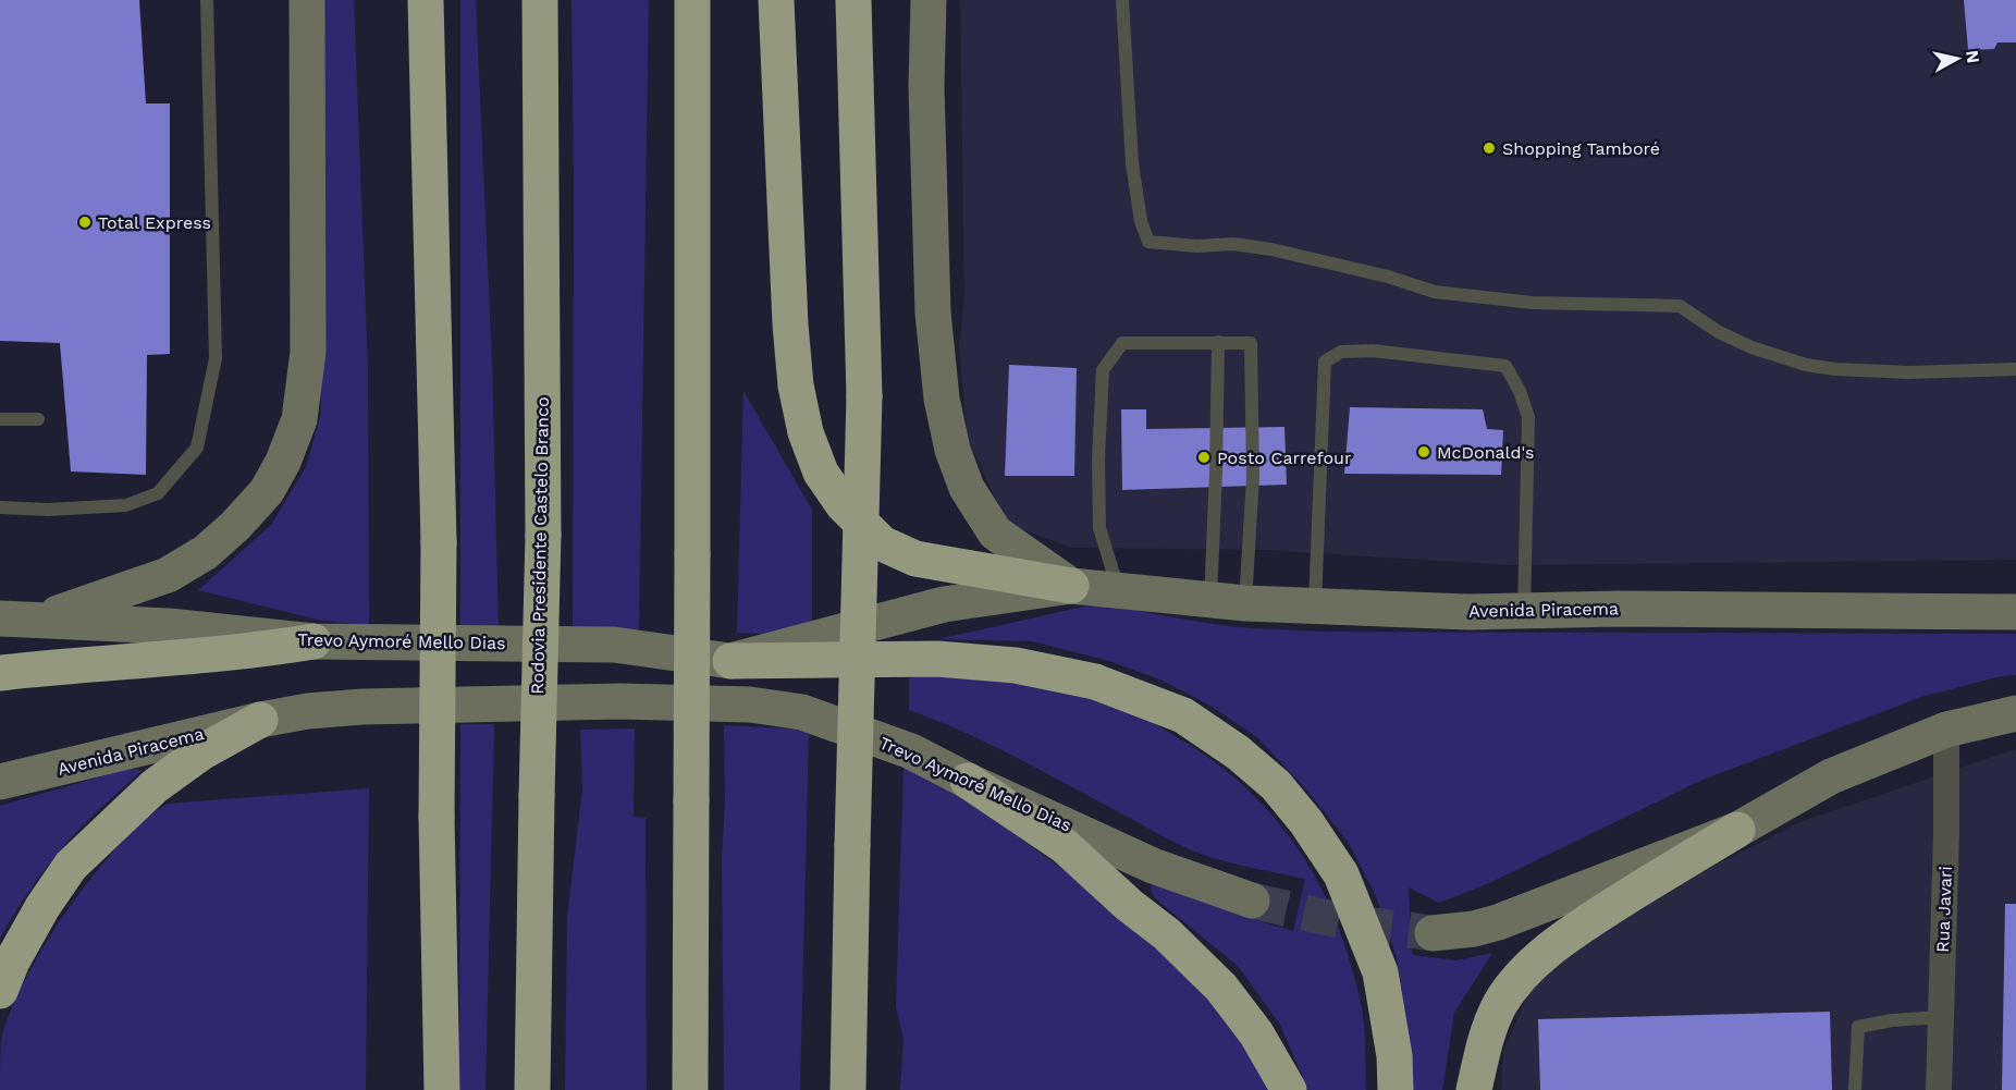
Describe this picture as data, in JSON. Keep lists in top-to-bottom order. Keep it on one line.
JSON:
{"streets":{"highway":["Rodovia Presidente Castelo Branco"],"main road":["Avenida Piracema","Trevo Aymoré Mello Dias"],"street":["Rua Javari"]},"crossings":[["Avenida Piracema","Trevo Aymoré Mello Dias"]],"places":["Shopping Tamboré","Total Express","McDonald's","Posto Carrefour"],"north":"right"}
